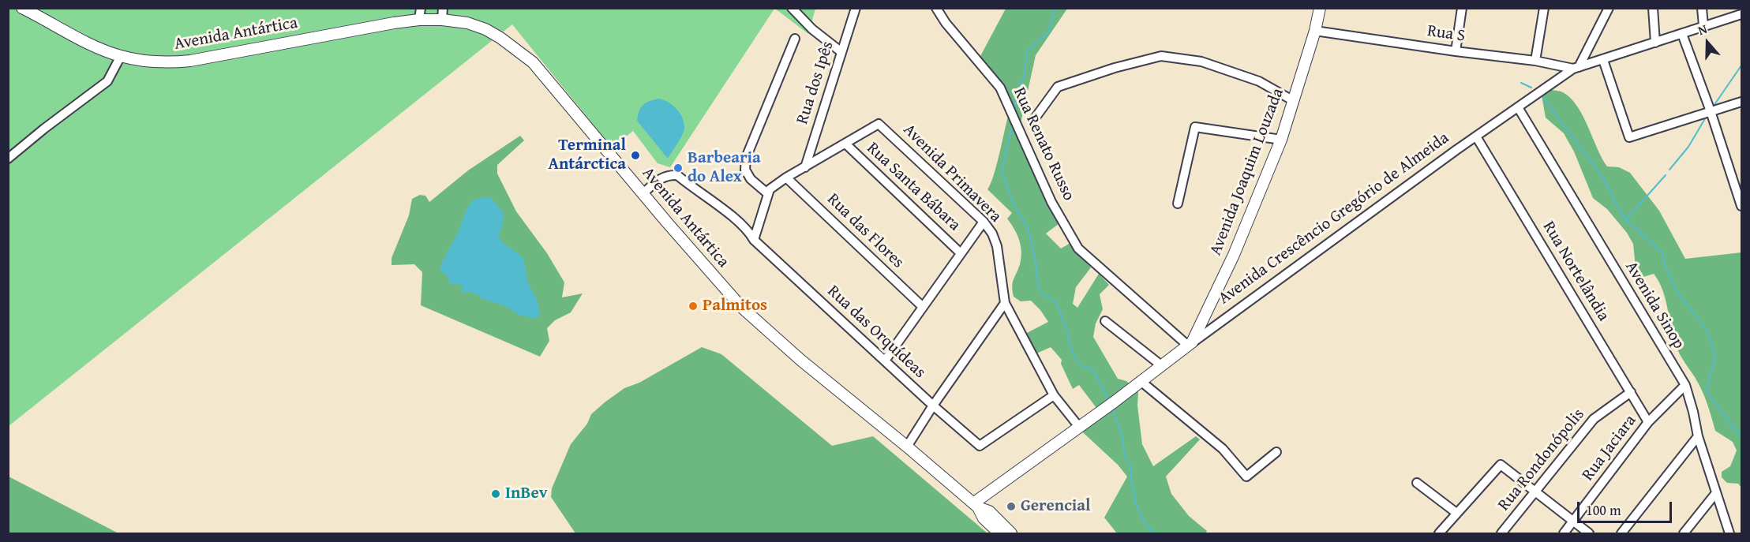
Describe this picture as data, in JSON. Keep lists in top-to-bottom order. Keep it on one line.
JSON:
{"streets":{"main road":["Avenida Antártica","Avenida Joaquim Louzada","Avenida Crescêncio Gregório de Almeida"],"street":["Rua S","Rua dos Ipês","Rua Renato Russo","Avenida Primavera","Rua Santa Bábara","Rua das Flores","Rua Nortelândia","Avenida Sinop","Rua das Orquídeas","Rua Jaciara","Rua Rondonópolis"]},"crossings":[["Avenida Antártica","Avenida Crescêncio Gregório de Almeida"],["Avenida Antártica","Rua das Orquídeas"],["Rua S","Avenida Joaquim Louzada"],["Rua S","Avenida Crescêncio Gregório de Almeida"],["Rua Renato Russo","Avenida Joaquim Louzada"],["Rua Renato Russo","Avenida Crescêncio Gregório de Almeida"],["Avenida Joaquim Louzada","Avenida Crescêncio Gregório de Almeida"],["Avenida Primavera","Rua Santa Bábara"],["Avenida Primavera","Avenida Crescêncio Gregório de Almeida"],["Avenida Primavera","Rua das Orquídeas"],["Avenida Crescêncio Gregório de Almeida","Rua Nortelândia"],["Avenida Crescêncio Gregório de Almeida","Avenida Sinop"],["Rua Nortelândia","Rua Jaciara"],["Rua Nortelândia","Rua Rondonópolis"],["Avenida Sinop","Rua Jaciara"]],"places":["Terminal Antárctica","Barbearia do Alex","Palmitos","InBev","Gerencial"],"scale_bar":"100 m","north":"top"}
